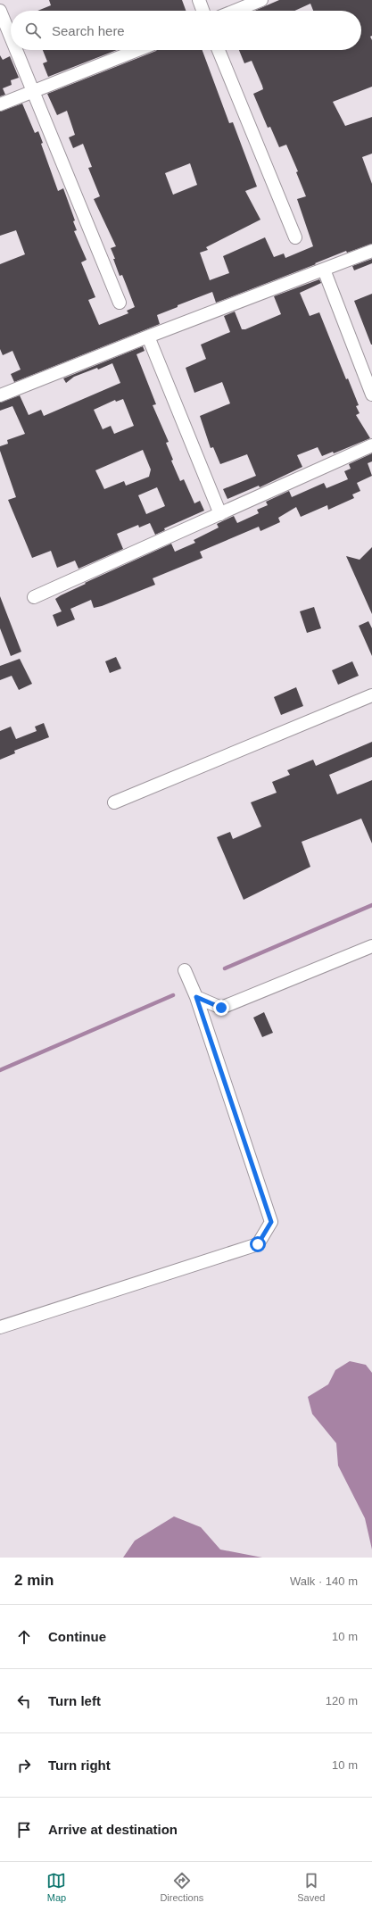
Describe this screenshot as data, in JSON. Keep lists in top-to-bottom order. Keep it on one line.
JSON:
{"page":{"search":"Search here","heading":["2 min","Walk · 140 m"],"list":[["Continue","10 m"],["Turn left","120 m"],["Turn right","10 m"],"Arrive at destination"],"nav":["Map","Directions","Saved"]}}
